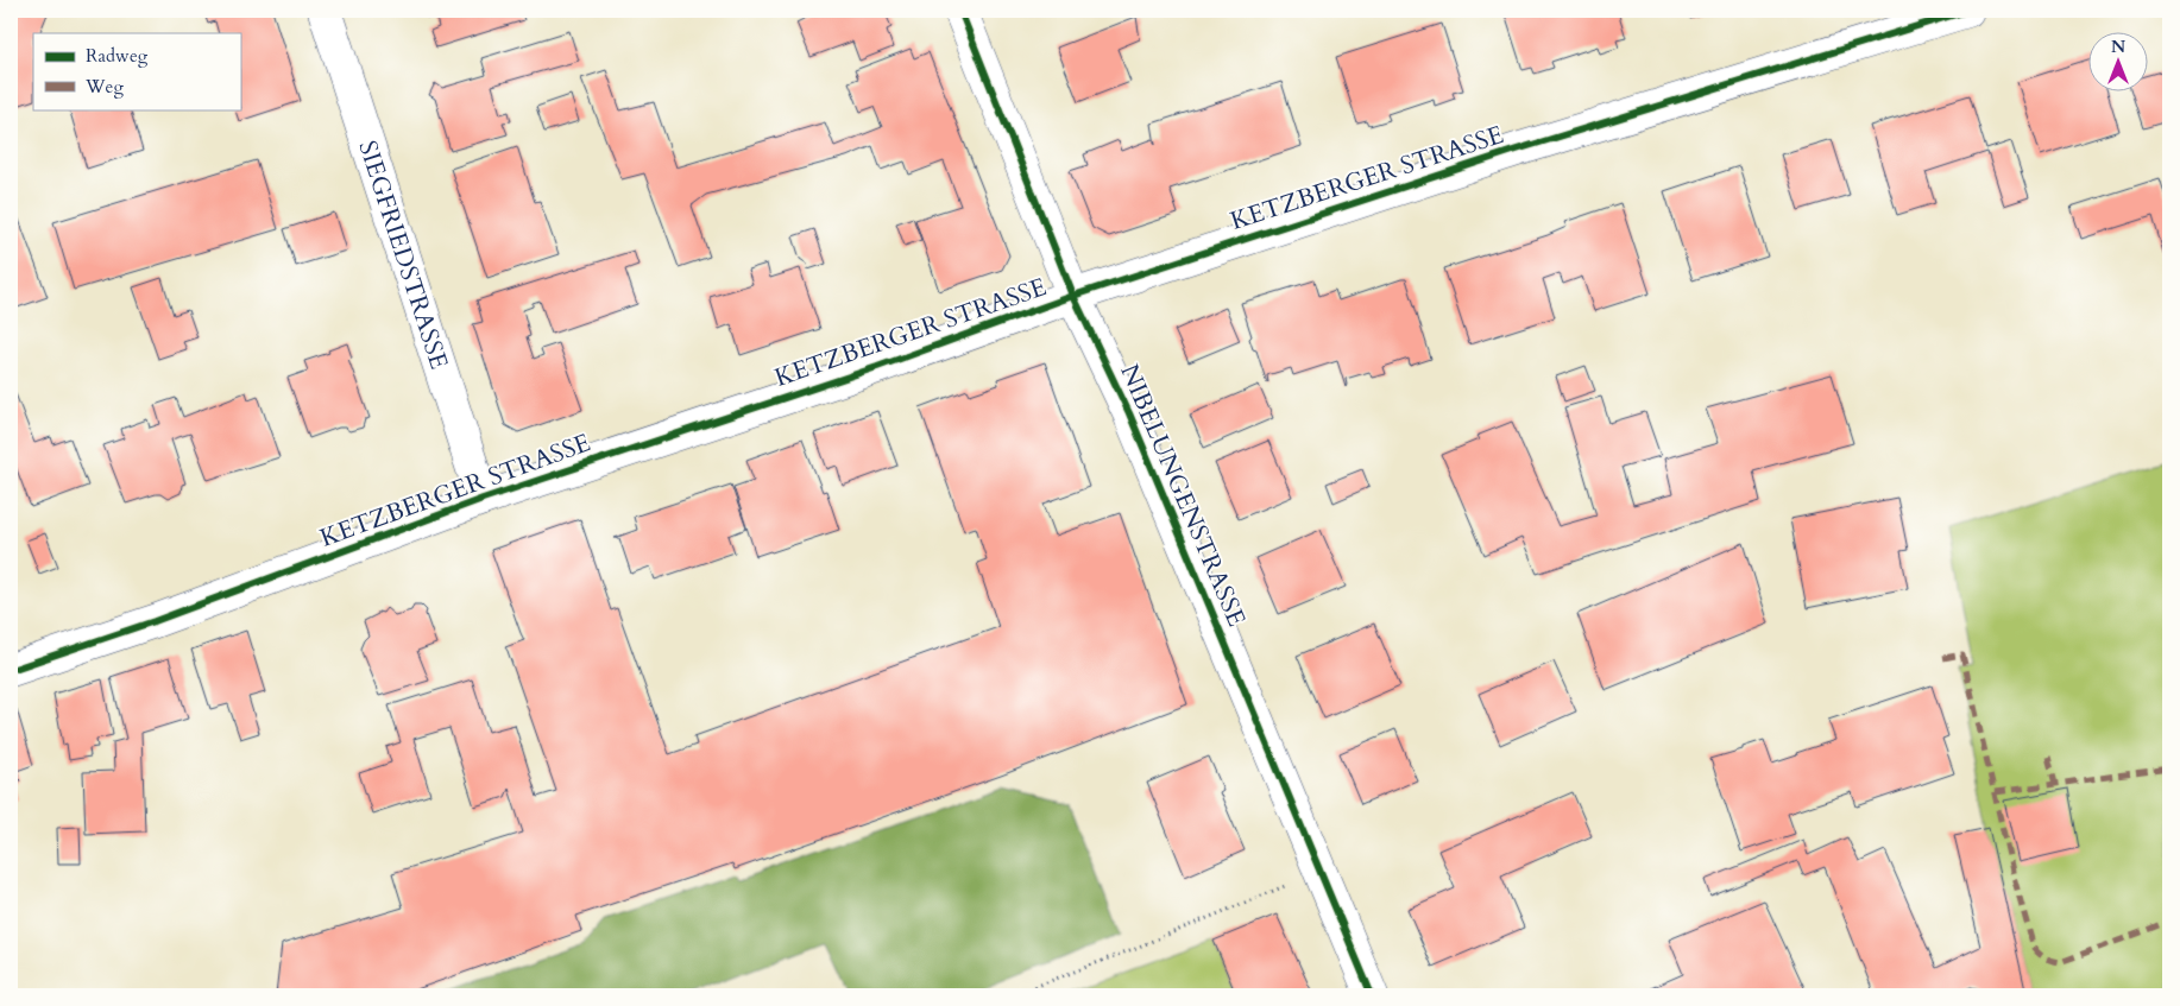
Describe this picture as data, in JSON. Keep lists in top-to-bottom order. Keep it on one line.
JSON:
{"streets":{"street":["KETZBERGER STRASSE","SIEGFRIEDSTRASSE","NIBELUNGENSTRASSE"]},"crossings":[["KETZBERGER STRASSE","SIEGFRIEDSTRASSE"],["KETZBERGER STRASSE","NIBELUNGENSTRASSE"]],"legend":["Radweg","Weg"],"north":"top"}
